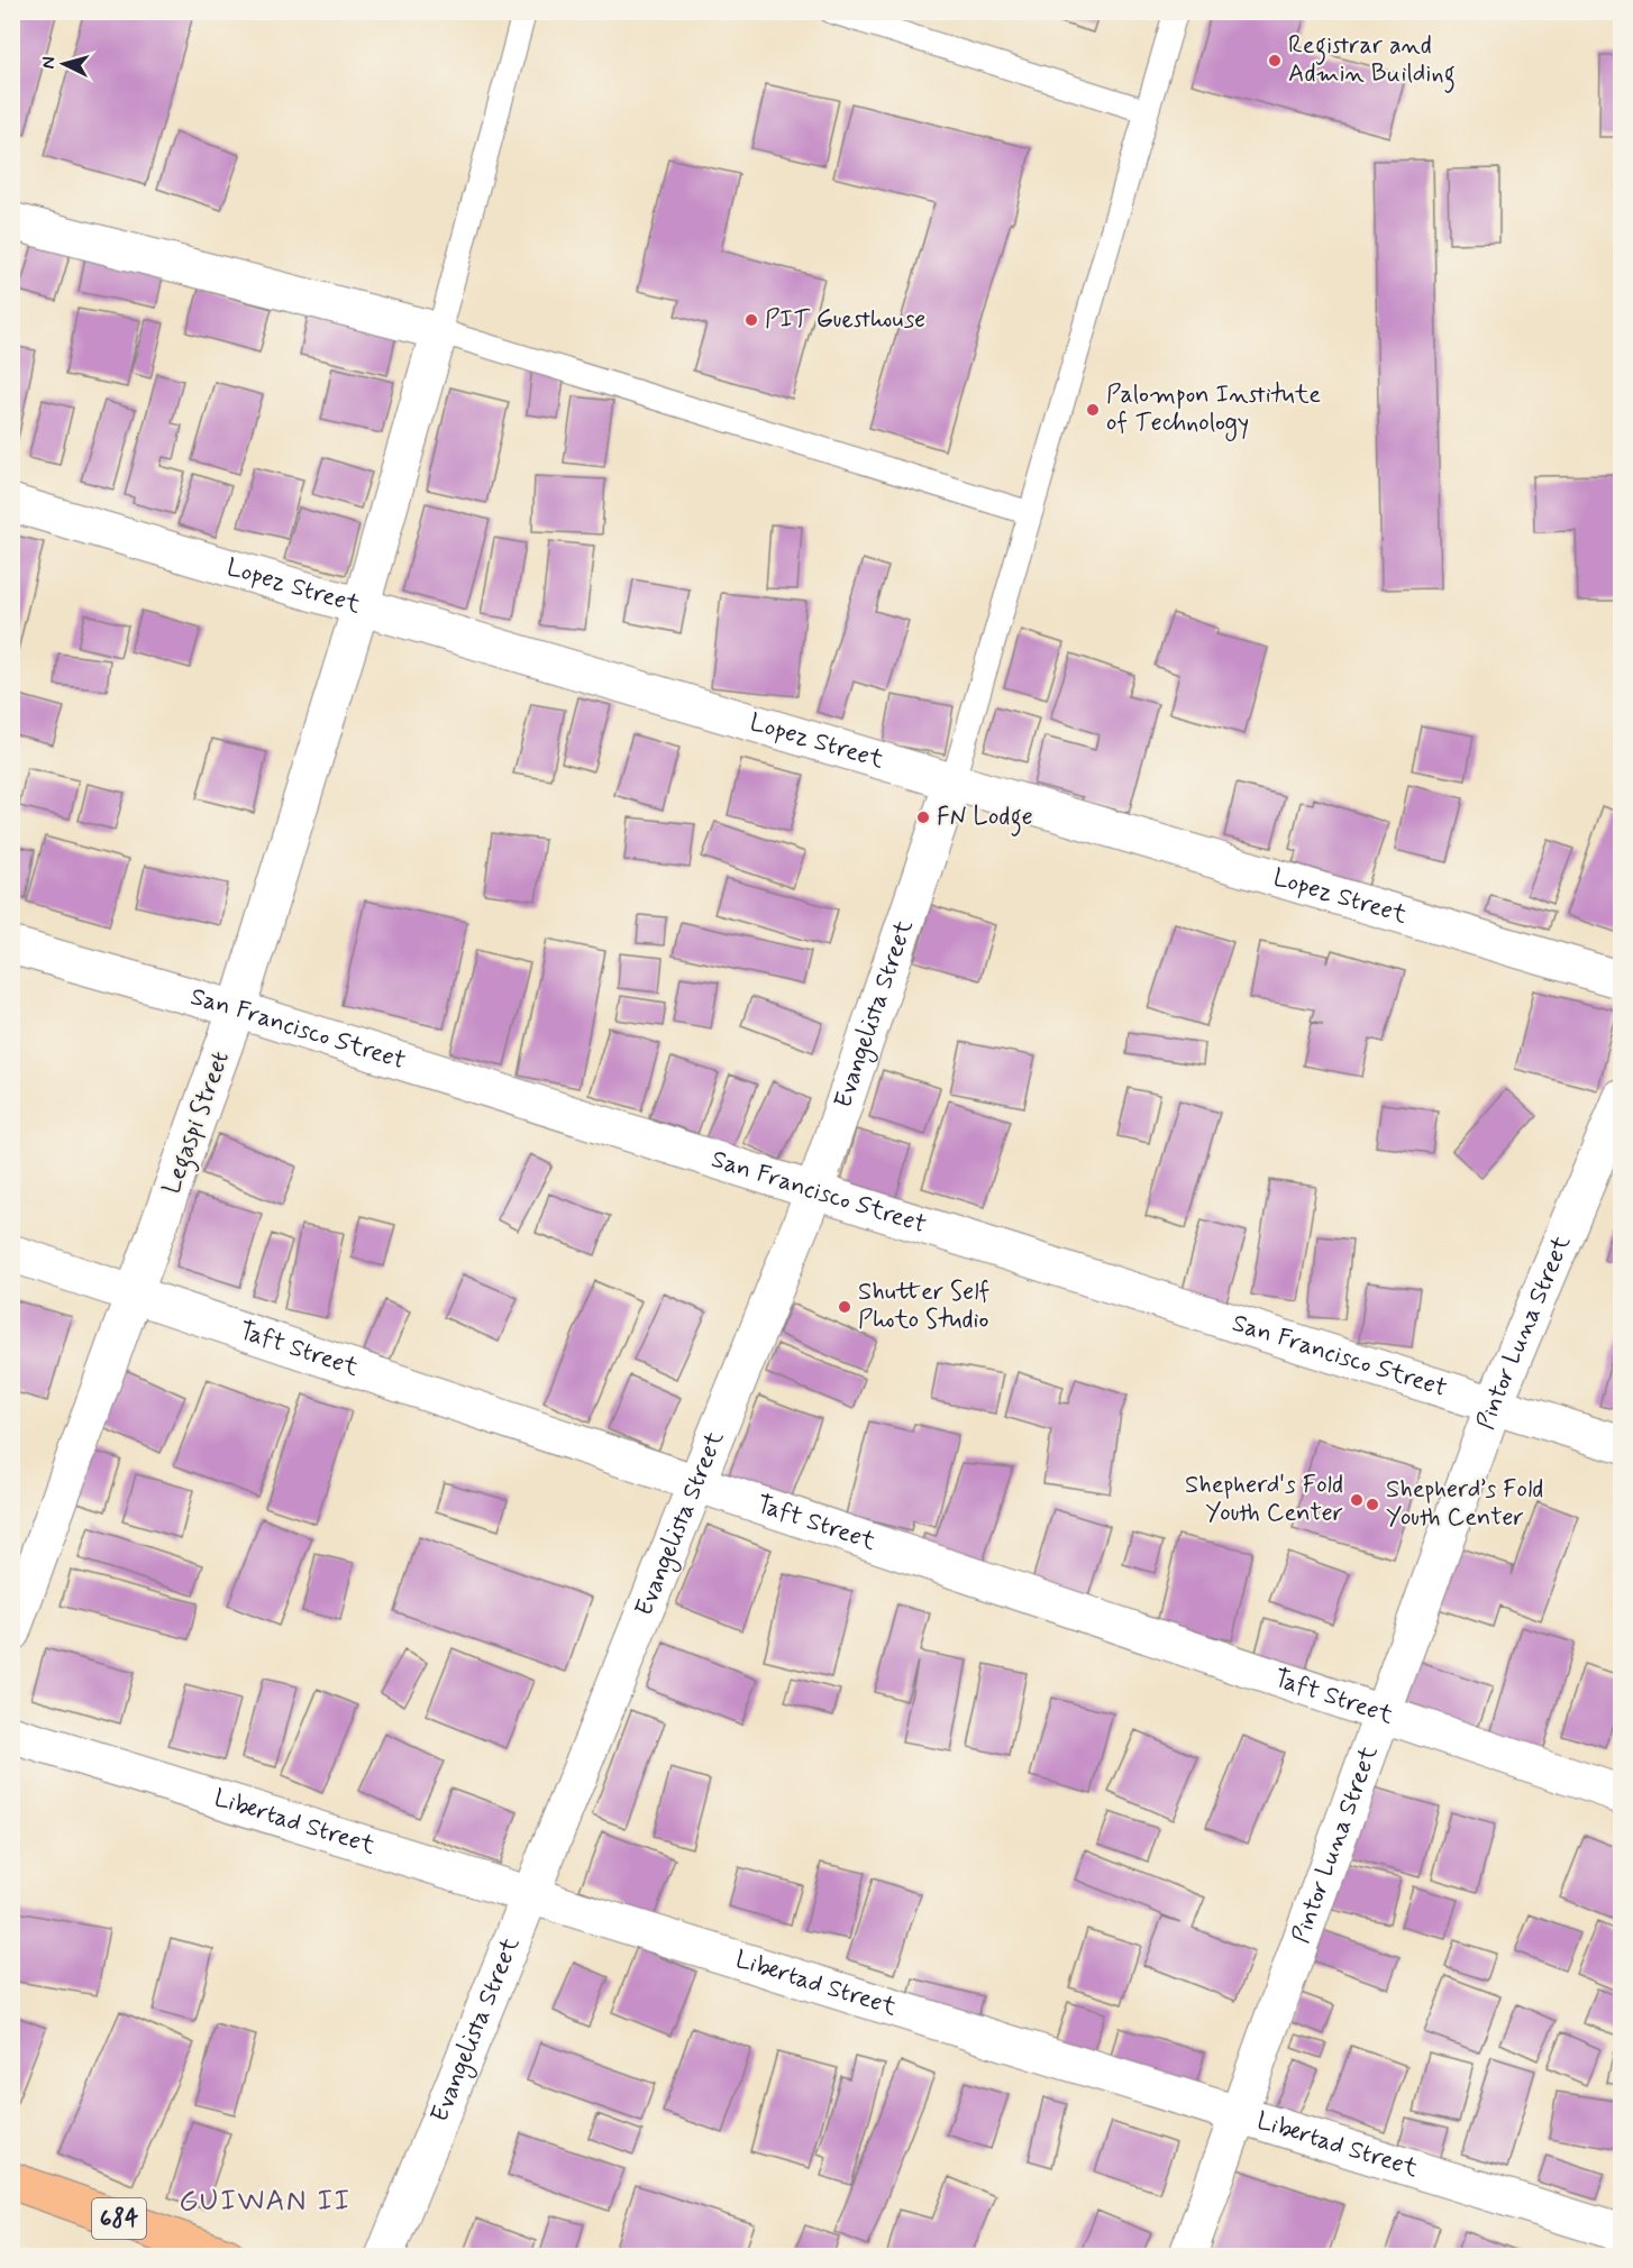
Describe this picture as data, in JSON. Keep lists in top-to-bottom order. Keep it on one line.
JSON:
{"streets":{"main road":["684"],"street":["Lopez Street","Evangelista Street","San Francisco Street","Legaspi Street","Pintor Luna Street","Taft Street","Libertad Street"]},"crossings":[["Lopez Street","Evangelista Street"],["Lopez Street","Legaspi Street"],["Evangelista Street","San Francisco Street"],["Evangelista Street","Taft Street"],["Evangelista Street","Libertad Street"],["San Francisco Street","Legaspi Street"],["San Francisco Street","Pintor Luna Street"],["Legaspi Street","Taft Street"],["Pintor Luna Street","Taft Street"],["Pintor Luna Street","Libertad Street"]],"districts":["GUIWAN II"],"places":["Registrar and Admin Building","PIT Guesthouse","Palompon Institute of Technology","FN Lodge","Shutter Self Photo Studio","Shepherd's Fold Youth Center","Shepherd’s Fold Youth Center"],"north":"left"}
